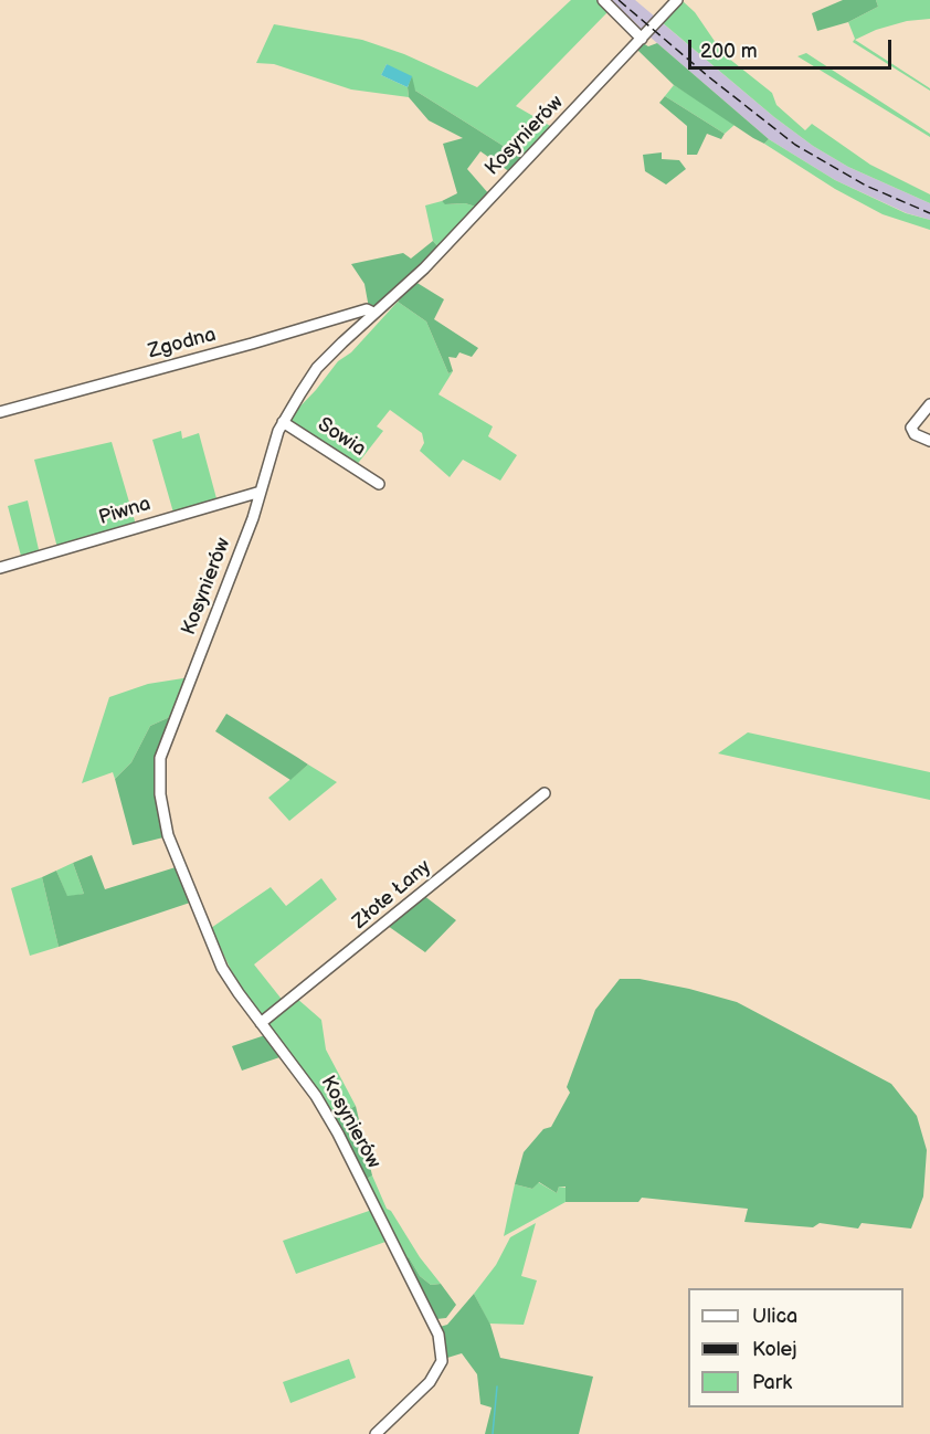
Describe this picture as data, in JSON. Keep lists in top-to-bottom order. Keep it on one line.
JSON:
{"streets":{"street":["Kosynierów","Zgodna","Sowia","Piwna","Złote Łany"]},"crossings":[["Kosynierów","Zgodna"],["Kosynierów","Sowia"],["Kosynierów","Piwna"],["Kosynierów","Złote Łany"]],"legend":["Ulica","Kolej","Park"],"scale_bar":"200 m"}
